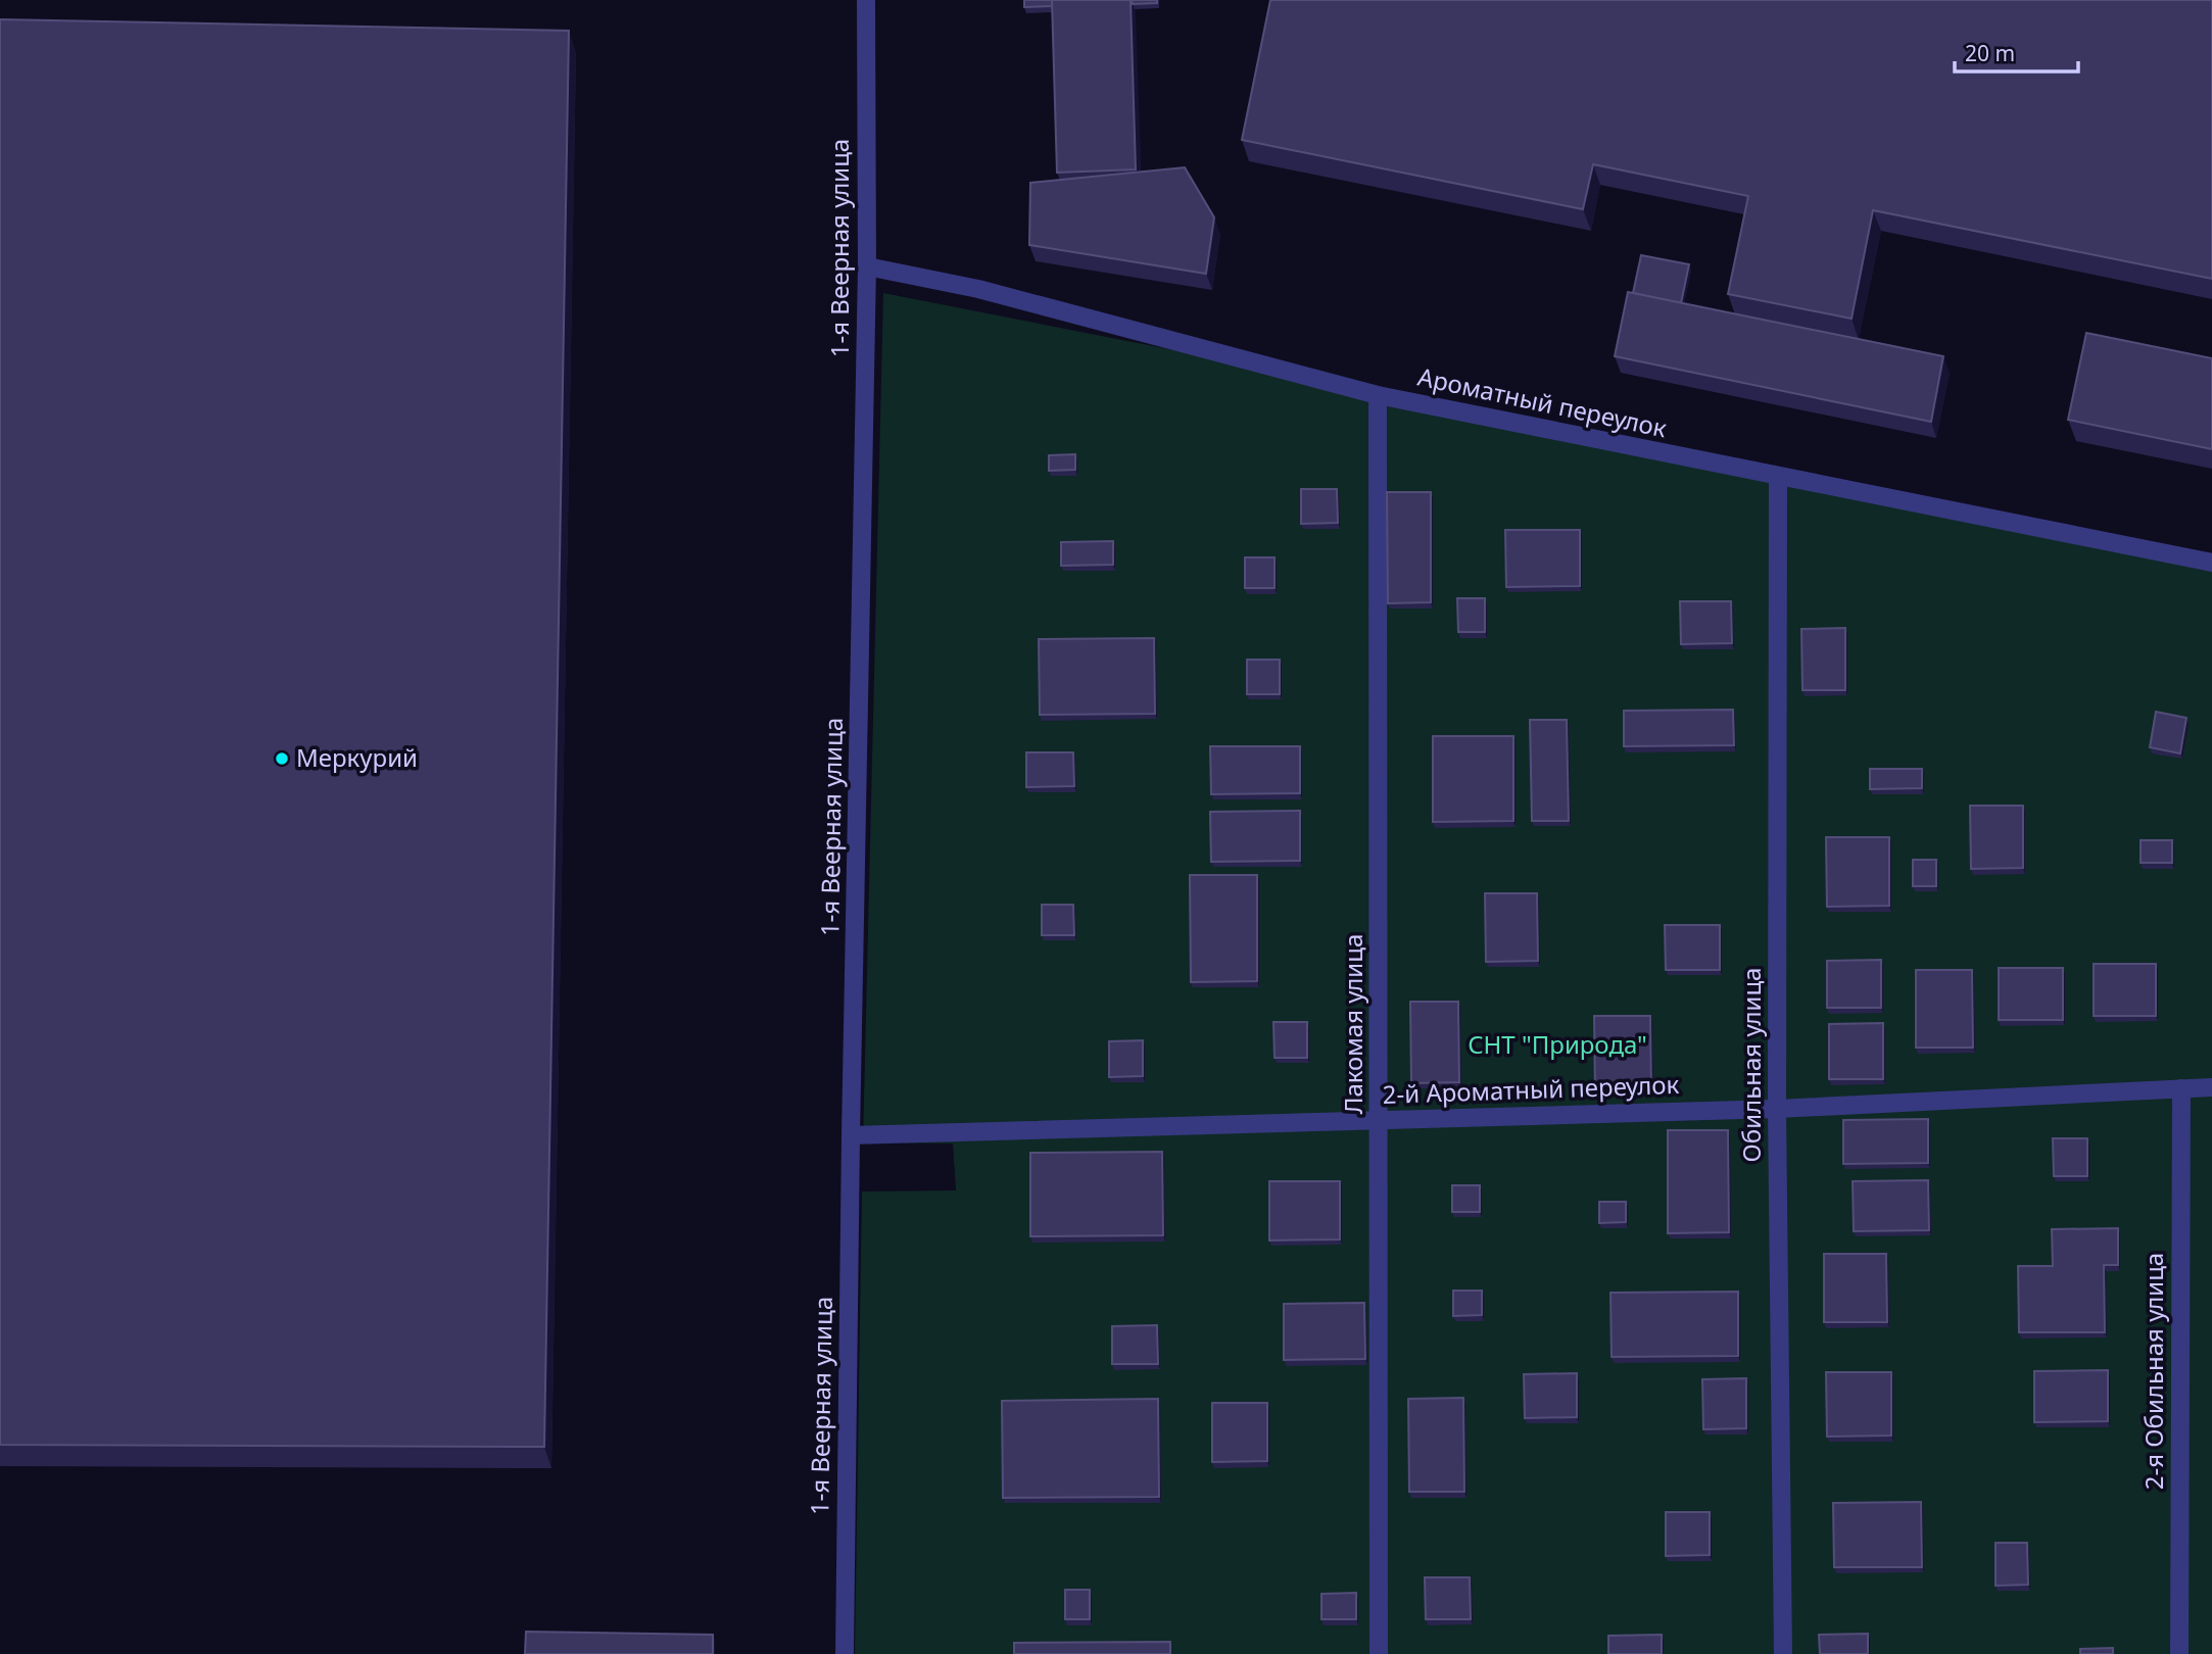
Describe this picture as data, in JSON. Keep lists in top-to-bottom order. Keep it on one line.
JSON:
{"streets":{"street":["1-я Веерная улица","Ароматный переулок","Лакомая улица","Обильная улица","2-й Ароматный переулок","2-я Обильная улица"]},"crossings":[["1-я Веерная улица","Ароматный переулок"],["1-я Веерная улица","2-й Ароматный переулок"],["Ароматный переулок","Лакомая улица"],["Ароматный переулок","Обильная улица"],["Лакомая улица","2-й Ароматный переулок"],["Обильная улица","2-й Ароматный переулок"],["2-й Ароматный переулок","2-я Обильная улица"]],"parks":["СНТ \"Природа\""],"places":["Меркурий"],"scale_bar":"20 m"}
